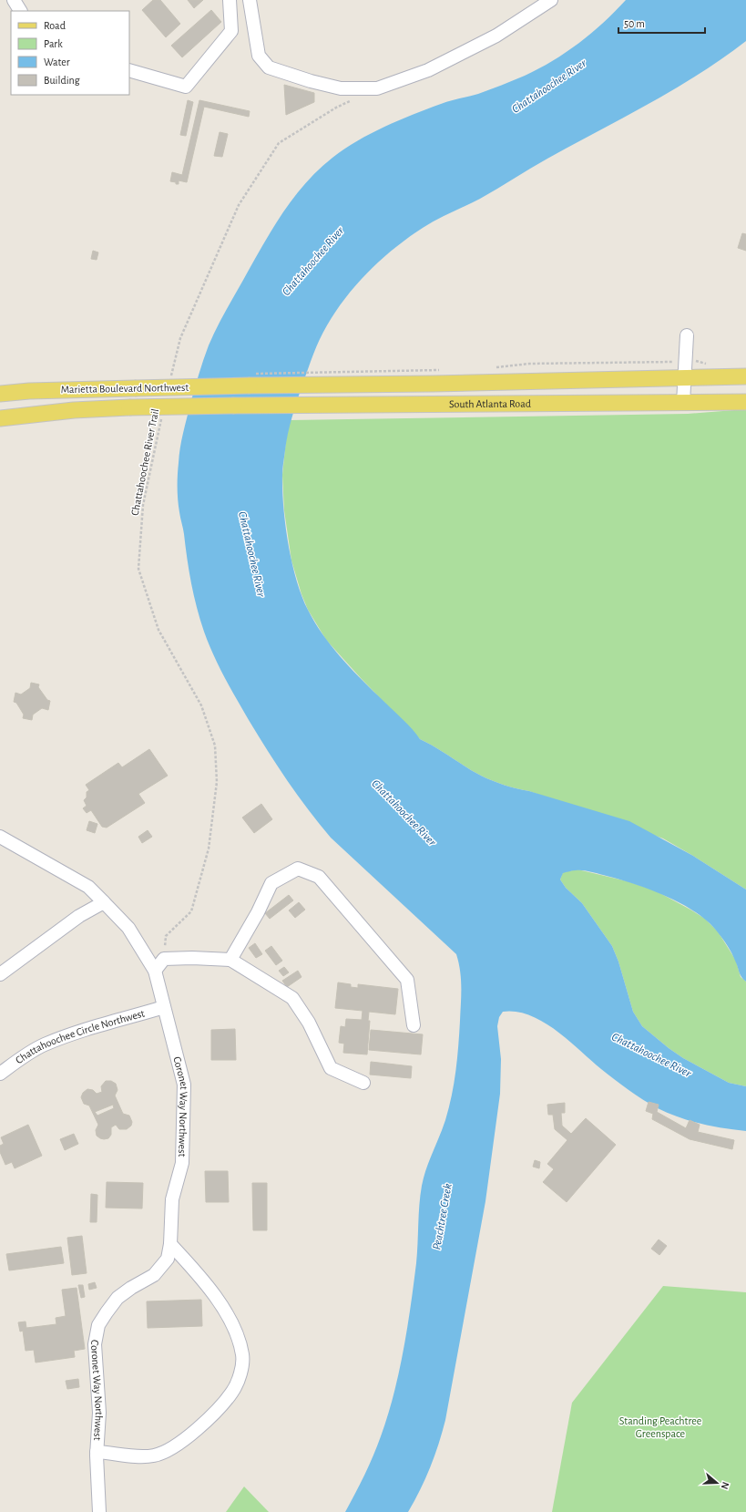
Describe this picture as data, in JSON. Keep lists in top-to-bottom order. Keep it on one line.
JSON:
{"streets":{"main road":["Marietta Boulevard Northwest","South Atlanta Road"],"street":["Chattahoochee Circle Northwest","Coronet Way Northwest"],"path":["Chattahoochee River Trail"]},"crossings":[["Marietta Boulevard Northwest","South Atlanta Road"],["Chattahoochee Circle Northwest","Coronet Way Northwest"]],"water":["Chattahoochee River","Peachtree Creek"],"parks":["Standing Peachtree Greenspace"],"legend":["Road","Park","Water","Building"],"scale_bar":"50 m","north":"right"}
